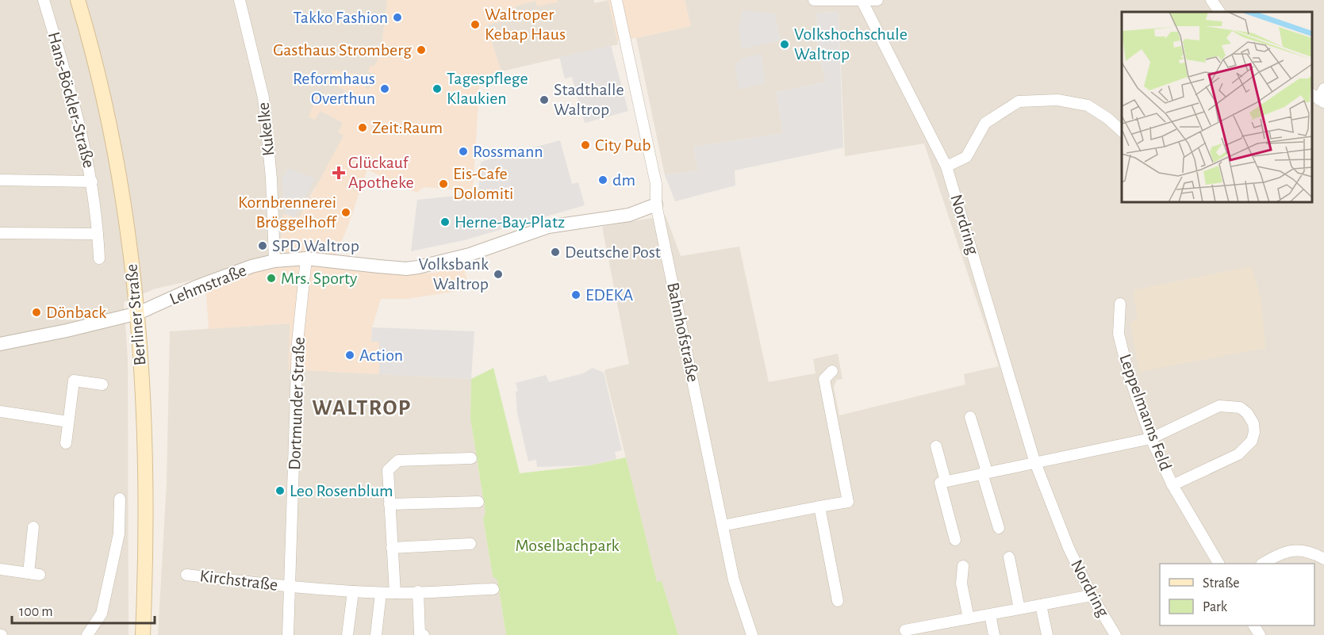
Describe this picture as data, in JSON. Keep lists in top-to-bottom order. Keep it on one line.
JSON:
{"streets":{"main road":["Berliner Straße"],"street":["Hans-Böckler-Straße","Kukelke","Nordring","Lehmstraße","Bahnhofstraße","Dortmunder Straße","Leppelmanns Feld","Kirchstraße"]},"crossings":[["Kukelke","Lehmstraße"],["Lehmstraße","Berliner Straße"],["Lehmstraße","Bahnhofstraße"],["Lehmstraße","Dortmunder Straße"],["Dortmunder Straße","Kirchstraße"]],"districts":["WALTROP"],"parks":["Moselbachpark"],"places":{"other":["Takko Fashion","Waltroper Kebap Haus","Volkshochschule Waltrop","Gasthaus Stromberg","Reformhaus Overthun","Tagespflege Klaukien","Stadthalle Waltrop","Zeit:Raum","City Pub","Rossmann","dm","Eis-Cafe Dolomiti","Kornbrennerei Bröggelhoff","Herne-Bay-Platz","SPD Waltrop","Deutsche Post","Volksbank Waltrop","Mrs. Sporty","EDEKA","Dönback","Action","Leo Rosenblum"],"health":["Glückauf Apotheke"]},"legend":["Straße","Park"],"scale_bar":"100 m"}
